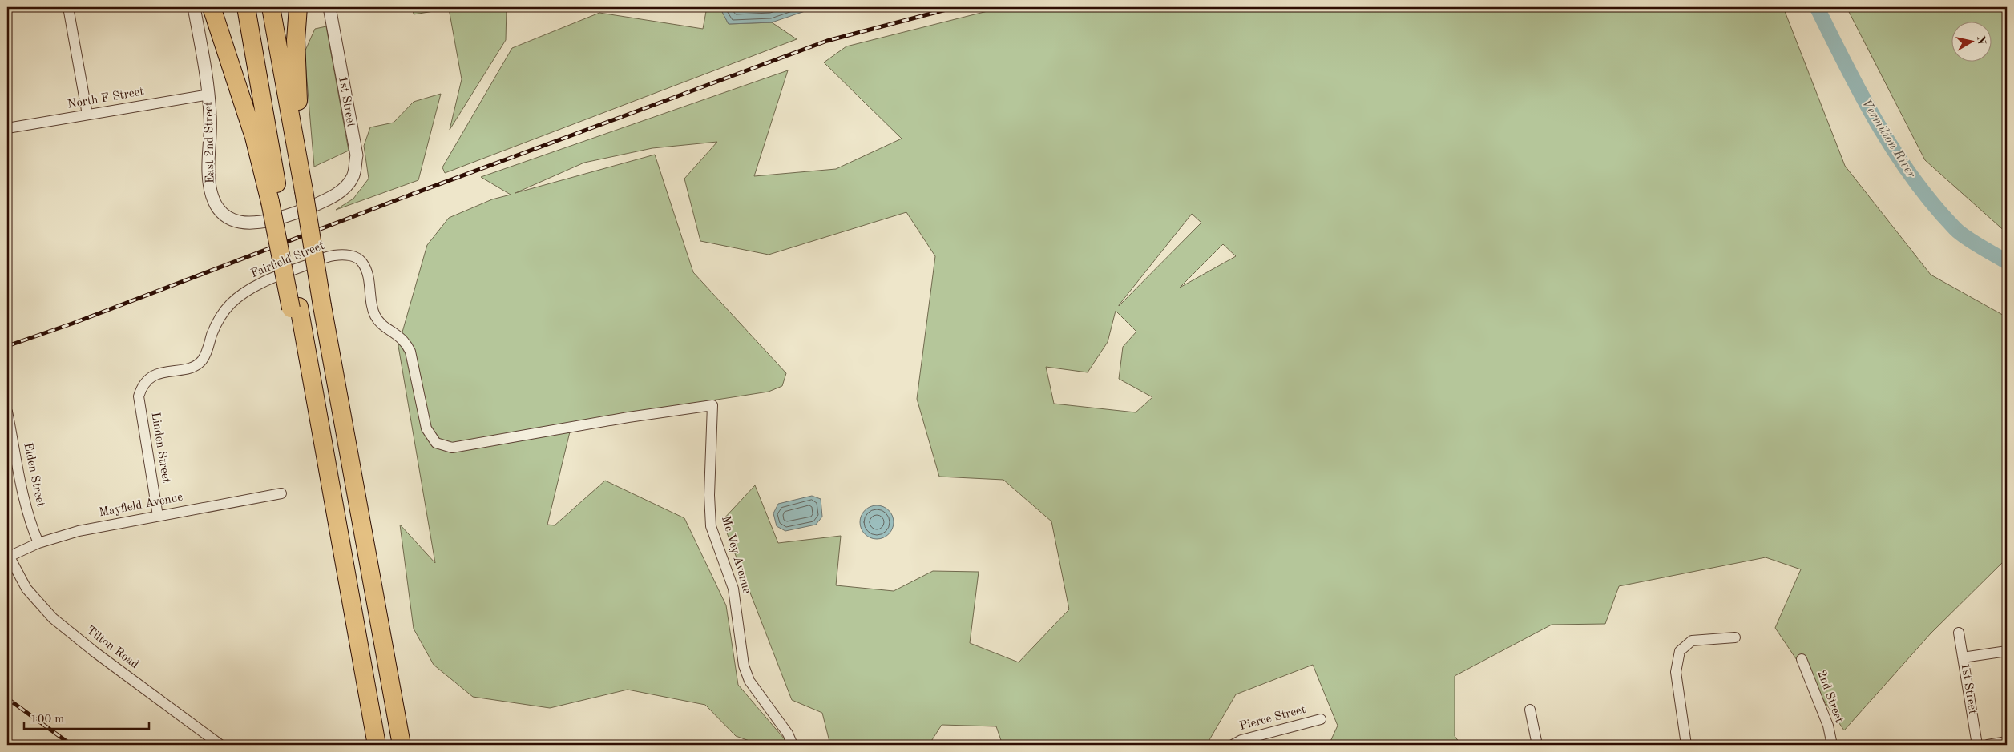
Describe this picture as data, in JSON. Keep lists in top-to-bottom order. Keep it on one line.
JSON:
{"streets":{"street":["North F Street","1st Street","East 2nd Street","Fairfield Street","Linden Street","Elden Street","Mayfield Avenue","Mc Vey Avenue","Tilton Road","2nd Street","Pierce Street"]},"crossings":[["North F Street","East 2nd Street"],["1st Street","East 2nd Street"],["Fairfield Street","Linden Street"],["Fairfield Street","Mc Vey Avenue"],["Linden Street","Mayfield Avenue"],["Elden Street","Mayfield Avenue"],["Mayfield Avenue","Tilton Road"]],"water":["Vermilion River"],"scale_bar":"100 m","north":"right"}
